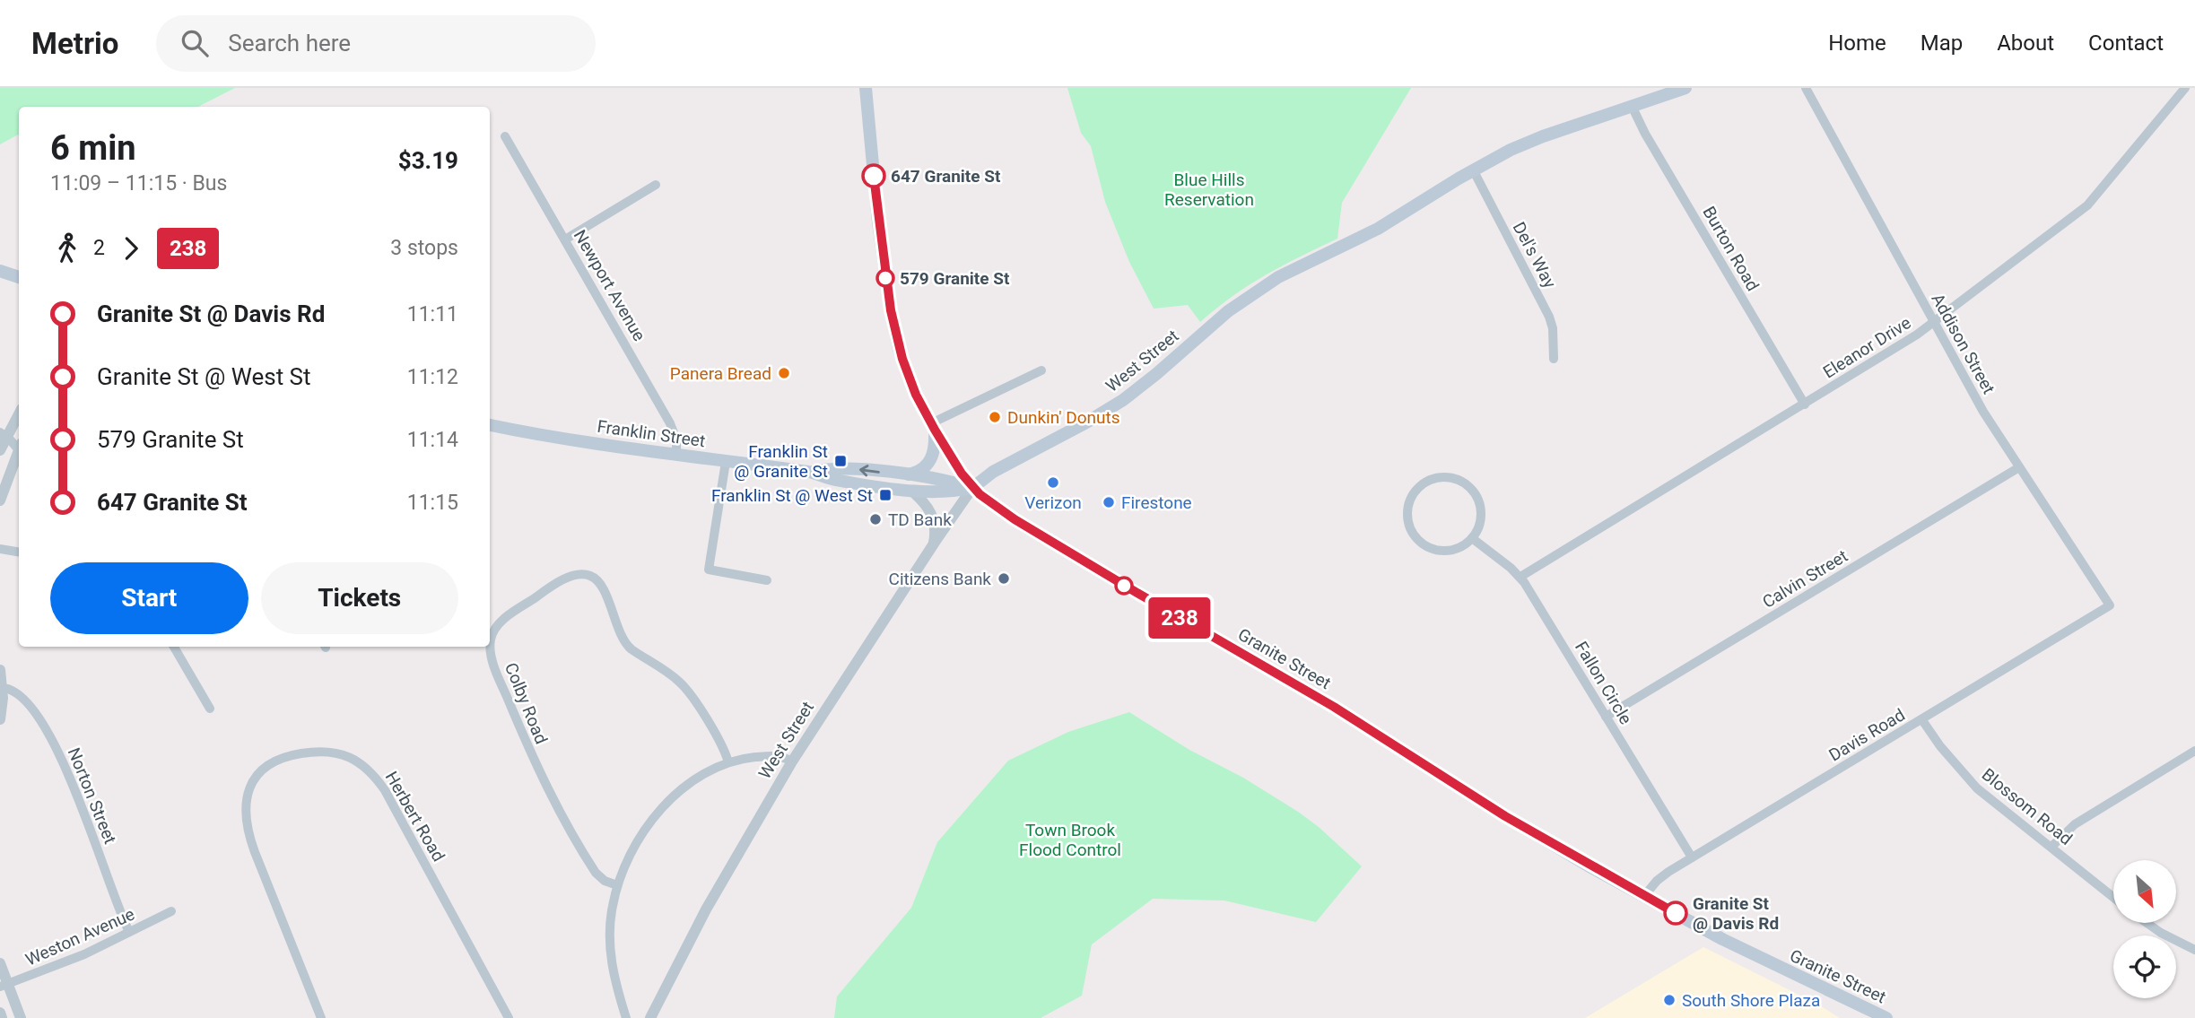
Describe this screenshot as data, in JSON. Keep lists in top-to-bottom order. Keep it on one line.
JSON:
{"streets":{"main road":["West Street","Franklin Street","Granite Street"],"street":["Burton Road","Del's Way","Newport Avenue","Addison Street","Eleanor Drive","Calvin Street","Fallon Circle","Colby Road","Davis Road","Norton Street","Blossom Road","Herbert Road","Weston Avenue"]},"crossings":[["Burton Road","Eleanor Drive"],["Burton Road","West Street"],["Del's Way","West Street"],["Newport Avenue","Franklin Street"],["Addison Street","Eleanor Drive"],["Addison Street","Calvin Street"],["Addison Street","Davis Road"],["Eleanor Drive","Fallon Circle"],["West Street","Franklin Street"],["West Street","Granite Street"],["Franklin Street","Granite Street"],["Calvin Street","Fallon Circle"],["Granite Street","Davis Road"],["Fallon Circle","Davis Road"],["Davis Road","Blossom Road"],["Norton Street","Weston Avenue"]],"parks":["Blue Hills Reservation","Town Brook Flood Control"],"places":{"other":["647 Granite St","579 Granite St","Panera Bread","Dunkin' Donuts","Verizon","Firestone","TD Bank","Citizens Bank","Granite St @ Davis Rd","South Shore Plaza"],"transit":["Franklin St @ Granite St","Franklin St @ West St"]},"lines":["bus line 238"],"north":"bottom right","page":{"header":"Metrio","search":"Search here","nav":["Home","Map","About","Contact"],"on_map":"238","heading":["6 min","11:09 – 11:15 · Bus","$3.19"],"legs":["2","238","3 stops"],"list":[{"name":"Granite St @ Davis Rd","value":"11:11"},{"name":"Granite St @ West St","value":"11:12"},{"name":"579 Granite St","value":"11:14"},{"name":"647 Granite St","value":"11:15"}],"buttons":["Start","Tickets"]}}
